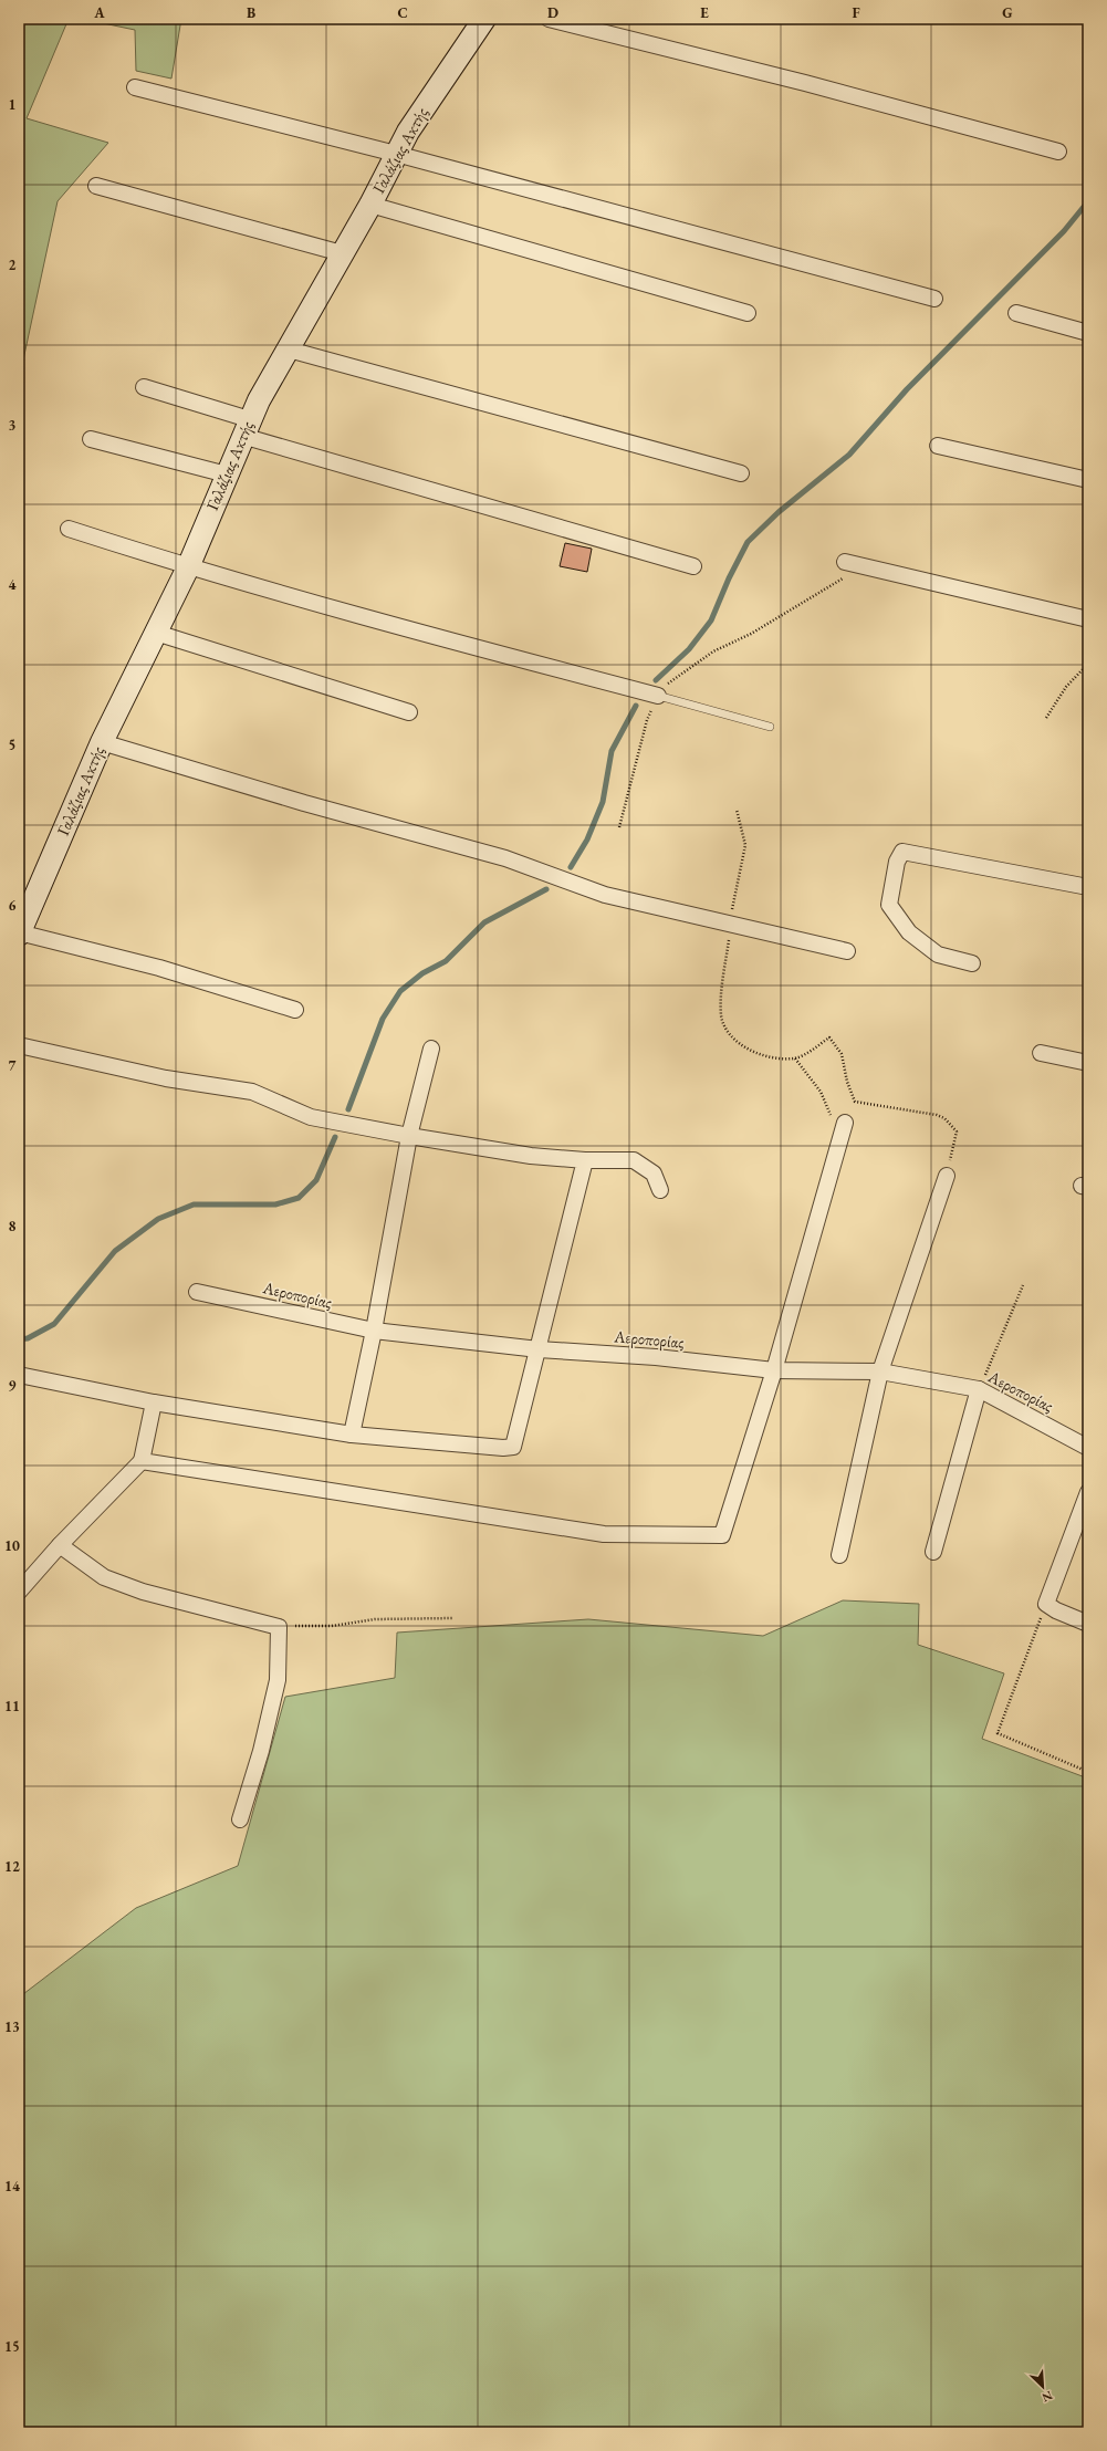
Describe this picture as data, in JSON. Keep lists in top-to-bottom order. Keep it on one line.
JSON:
{"streets":{"street":["Γαλάζιας Ακτής","Αεροπορίας"]},"north":"bottom right","grid":{"columns":["A","B","C","D","E","F","G"],"rows":["1","2","3","4","5","6","7","8","9","10","11","12","13","14","15"]}}
